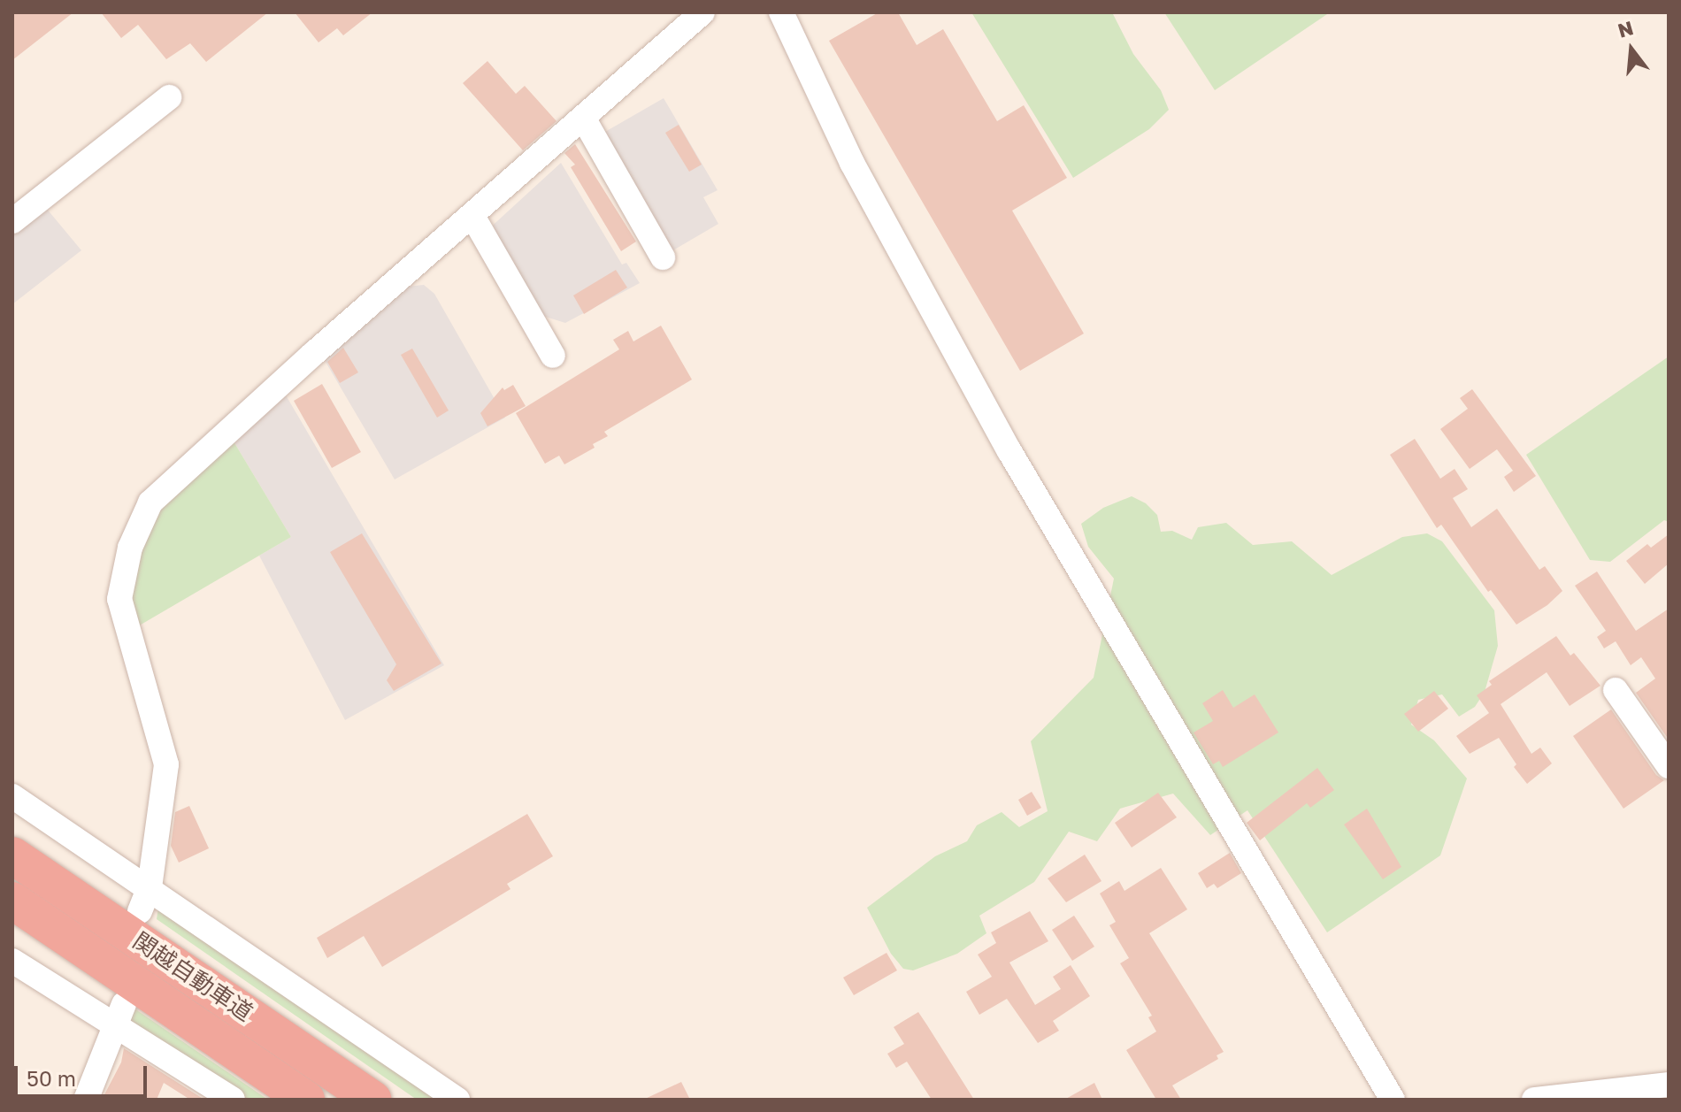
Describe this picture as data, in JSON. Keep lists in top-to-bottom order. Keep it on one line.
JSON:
{"streets":{"highway":["関越自動車道"]},"scale_bar":"50 m","north":"top"}
